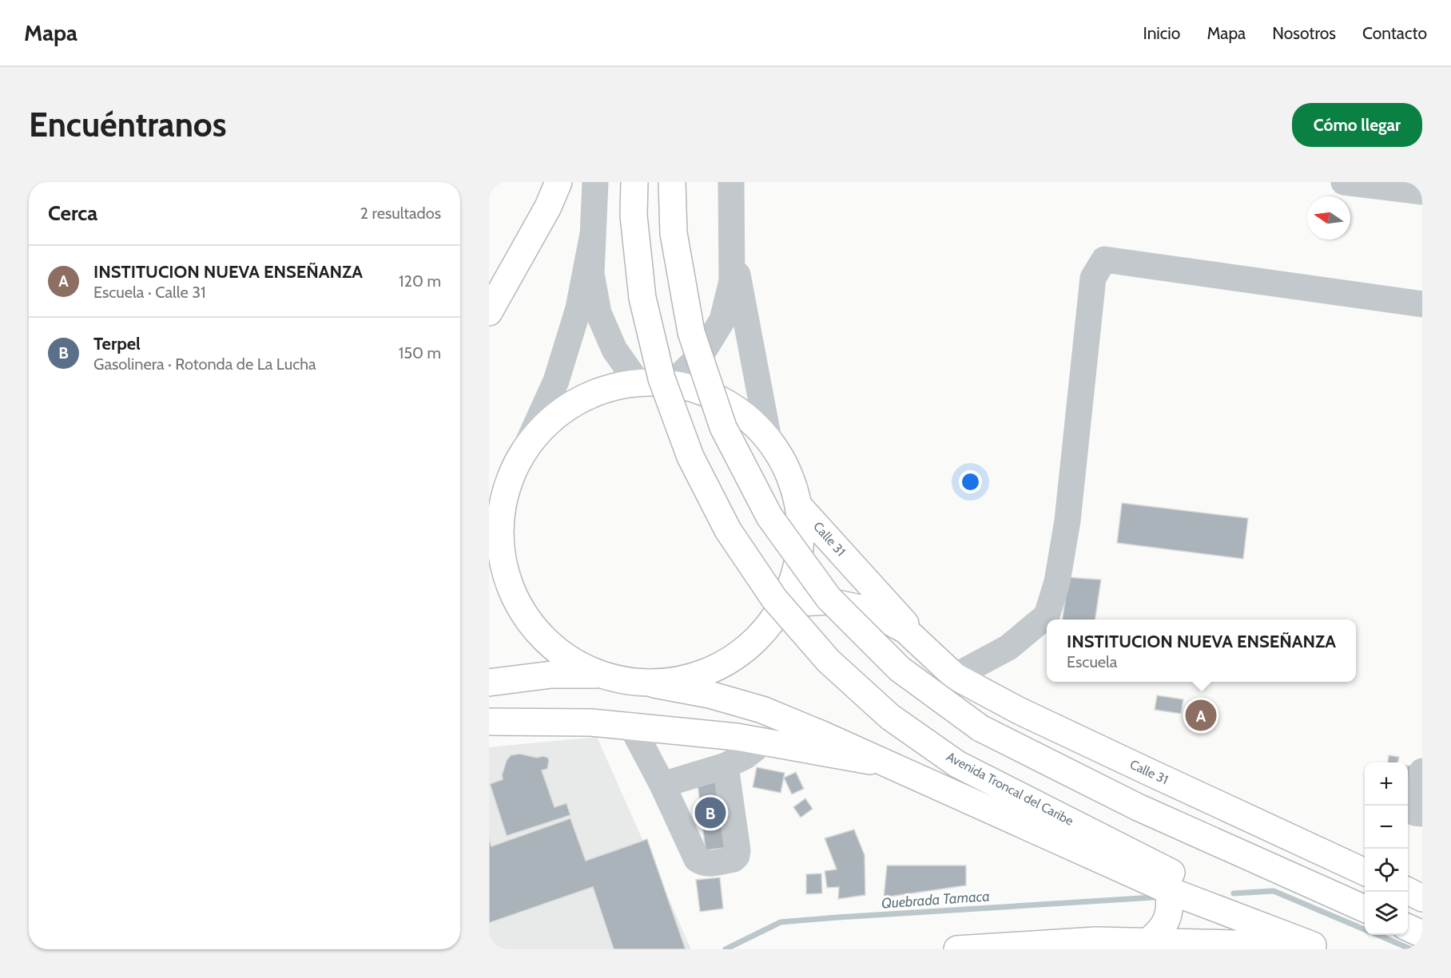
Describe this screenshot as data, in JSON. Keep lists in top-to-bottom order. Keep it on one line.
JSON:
{"streets":{"main road":["Calle 31","Avenida Troncal del Caribe"]},"water":["Quebrada Tamaca"],"north":"left","page":{"header":"Mapa","nav":["Inicio","Mapa","Nosotros","Contacto"],"buttons":"Cómo llegar","title":"Encuéntranos","heading":["Cerca","2 resultados"],"list":[{"mark":"A","name":"INSTITUCION NUEVA ENSEÑANZA","note":"Escuela · Calle 31","value":"120 m"},{"mark":"B","name":"Terpel","note":"Gasolinera · Rotonda de La Lucha","value":"150 m"}],"popup":["INSTITUCION NUEVA ENSEÑANZA","Escuela"],"pins":["A","B"],"map_buttons":["+","−"]}}
